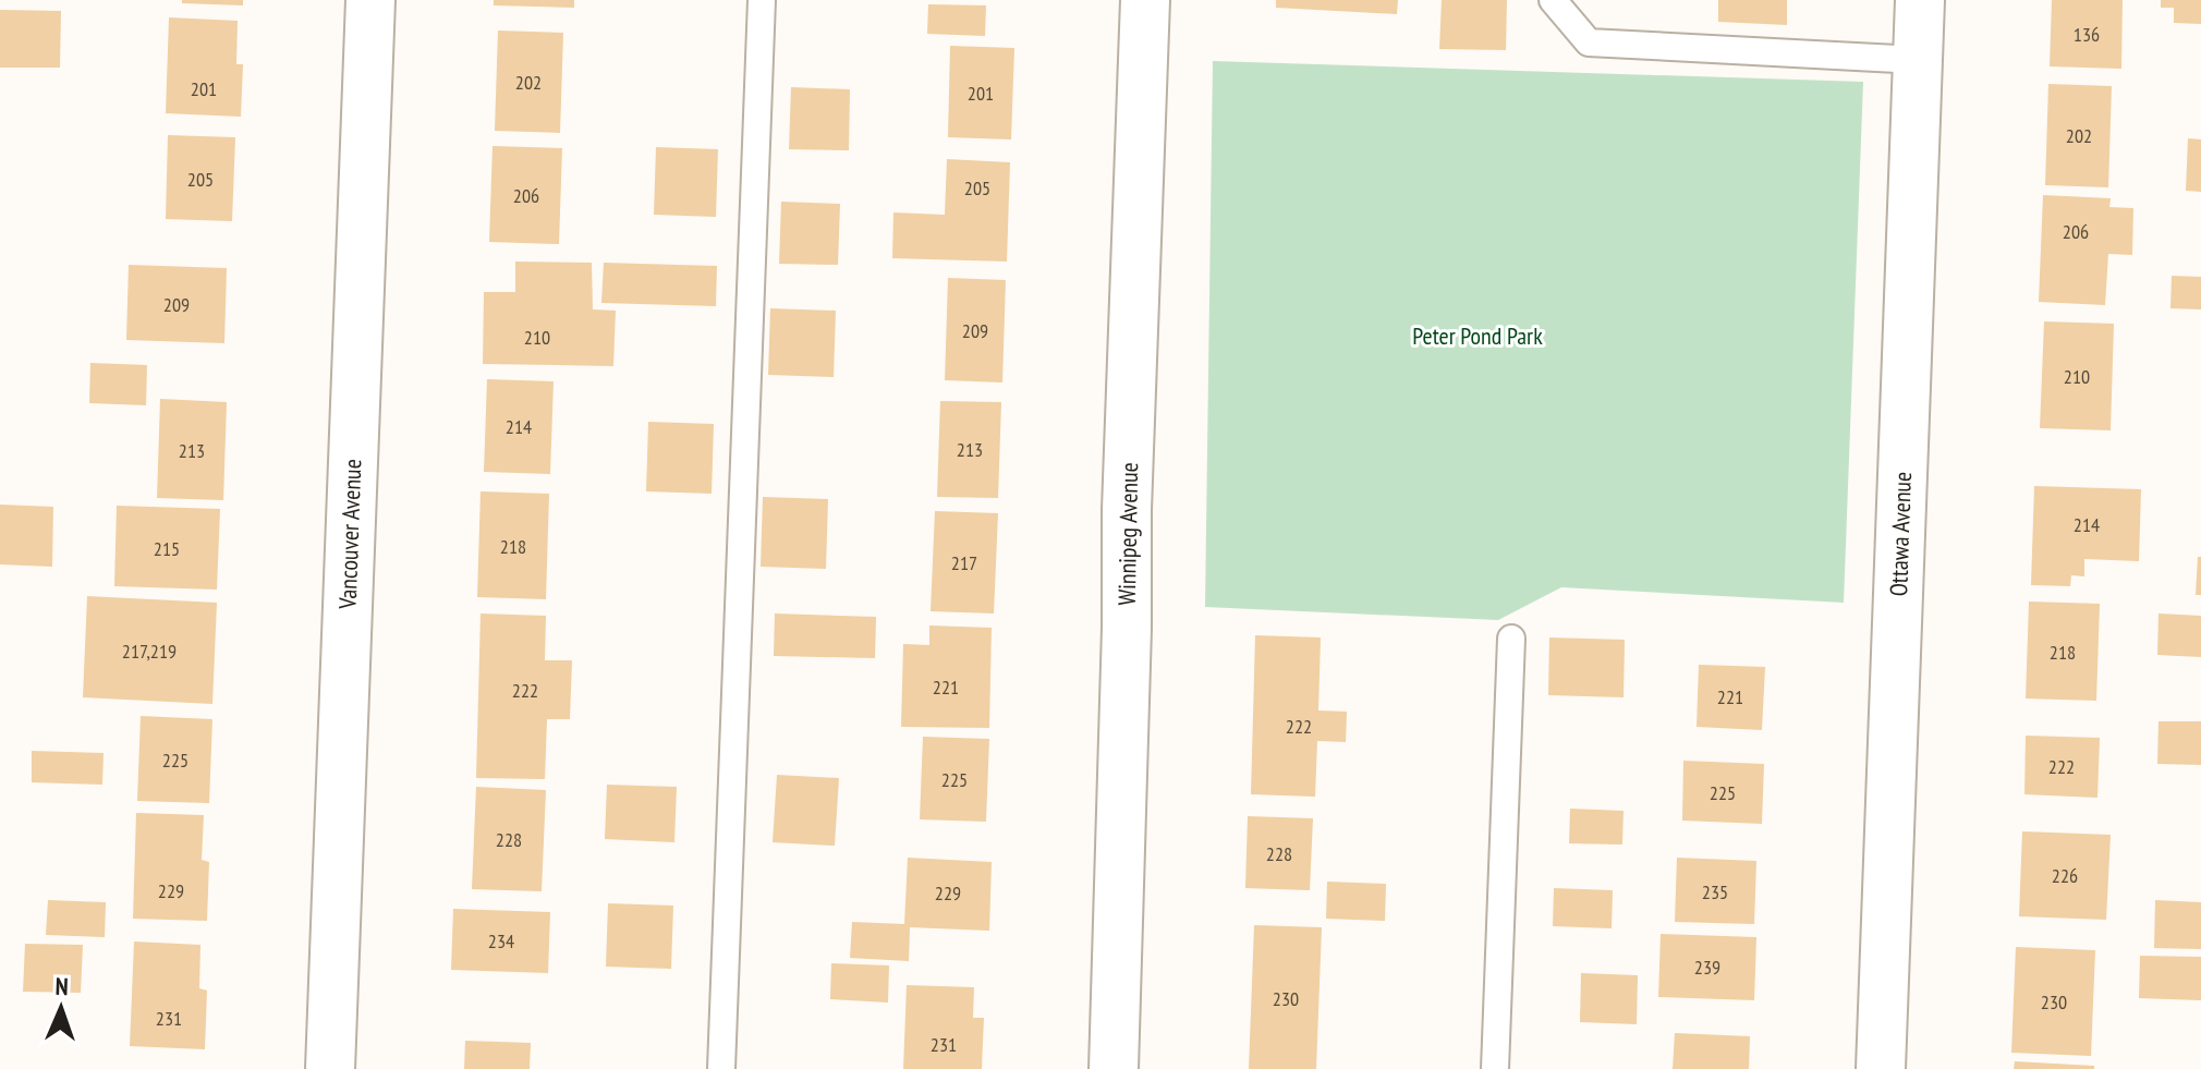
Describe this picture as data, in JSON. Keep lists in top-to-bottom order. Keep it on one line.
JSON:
{"streets":{"street":["Vancouver Avenue","Winnipeg Avenue","Ottawa Avenue"]},"parks":["Peter Pond Park"],"house_numbers":["136","202","201","201","202","205","205","206","206","209","209","210","210","214","213","213","214","218","215","217","217,219","218","221","222","221","222","225","222","225","225","228","228","226","229","235","229","234","239","230","230","231","231"],"north":"top"}
